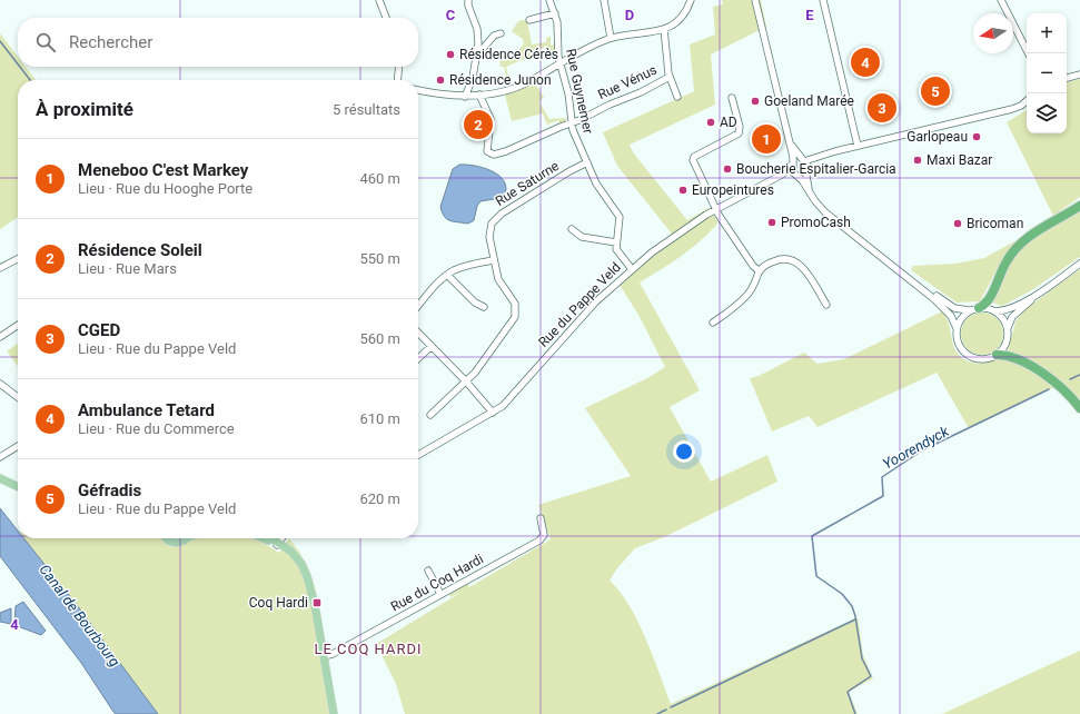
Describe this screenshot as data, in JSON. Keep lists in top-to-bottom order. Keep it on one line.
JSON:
{"streets":{"street":["Rue Vénus","Rue Guynemer","Rue Saturne","Rue du Pappe Veld","Rue du Coq Hardi"]},"crossings":[["Rue Vénus","Rue Guynemer"],["Rue Guynemer","Rue Saturne"]],"districts":["LE COQ HARDI"],"water":["Yoorendyck","Canal de Bourbourg"],"places":{"other":["Résidence Cérès","Résidence Junon","Goeland Marée","AD","Garlopeau","Maxi Bazar","Boucherie Espitalier-Garcia","Europeintures","PromoCash","Bricoman"],"transit":["Coq Hardi"]},"north":"left","page":{"map_buttons":["+","−"],"search":"Rechercher","pins":["4","5","3","2","1"],"heading":["À proximité","5 résultats"],"list":[{"mark":"1","name":"Meneboo C'est Markey","note":"Lieu · Rue du Hooghe Porte","value":"460 m"},{"mark":"2","name":"Résidence Soleil","note":"Lieu · Rue Mars","value":"550 m"},{"mark":"3","name":"CGED","note":"Lieu · Rue du Pappe Veld","value":"560 m"},{"mark":"4","name":"Ambulance Tetard","note":"Lieu · Rue du Commerce","value":"610 m"},{"mark":"5","name":"Géfradis","note":"Lieu · Rue du Pappe Veld","value":"620 m"}]},"grid":{"columns":["C","D","E"],"rows":["4"]}}
